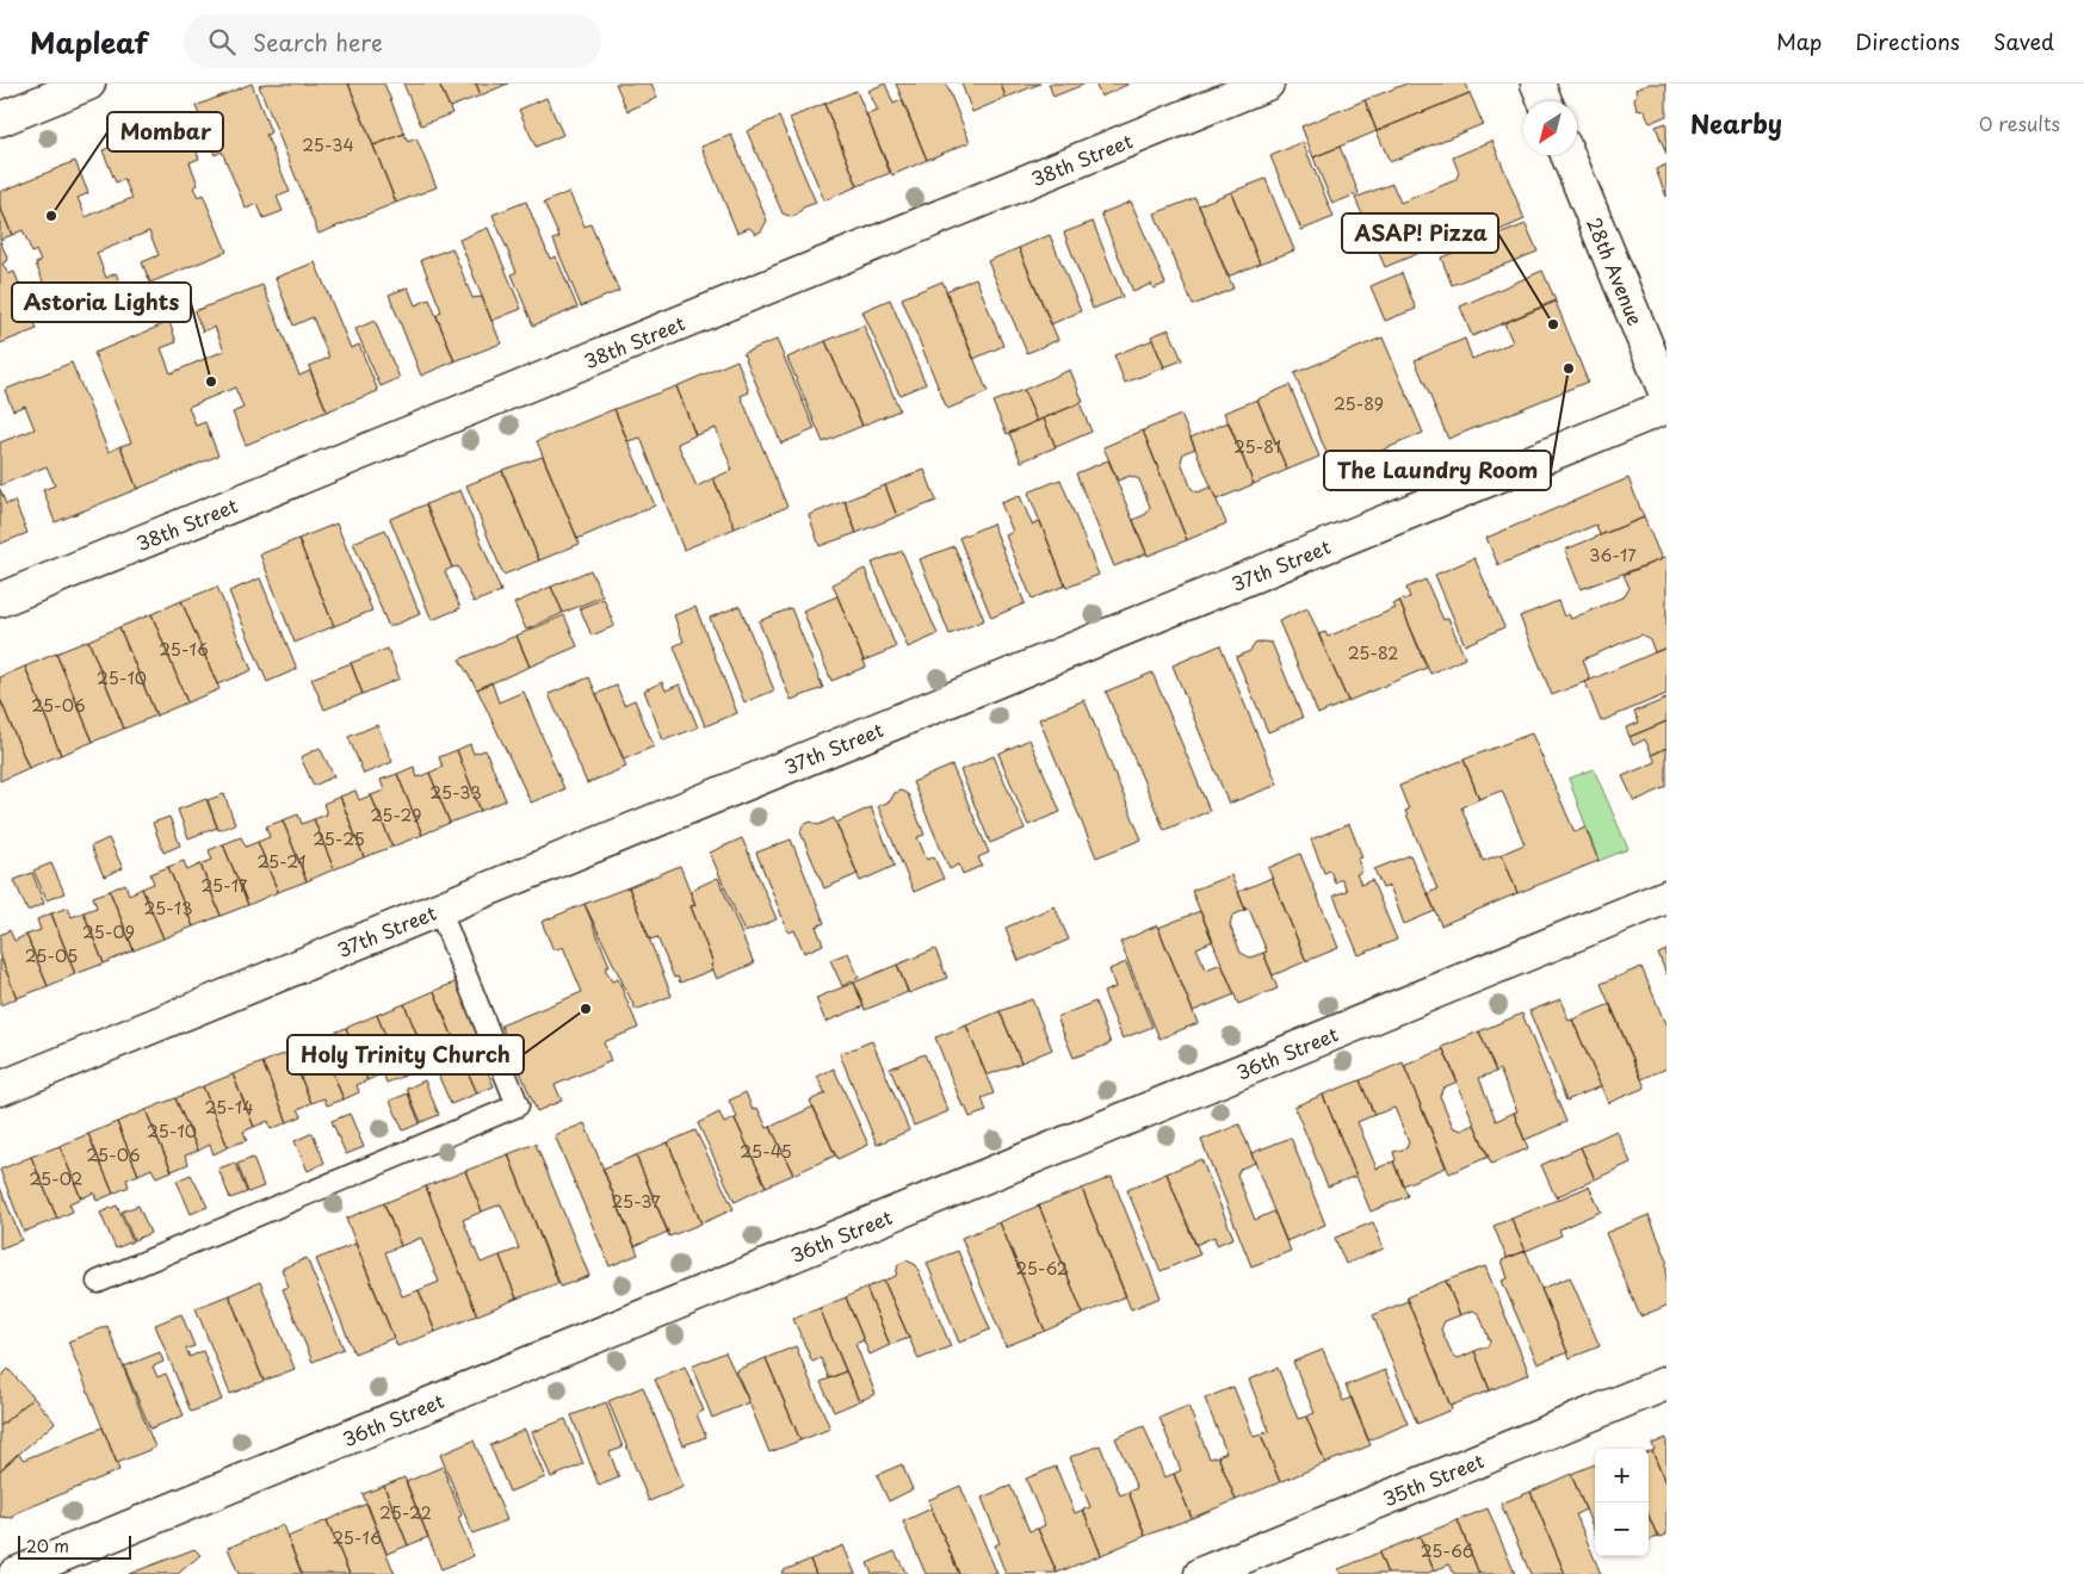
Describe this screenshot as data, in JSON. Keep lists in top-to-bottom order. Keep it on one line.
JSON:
{"streets":{"street":["38th Street","28th Avenue","37th Street","36th Street","35th Street"]},"places":["Mombar","ASAP! Pizza","The Laundry Room","Astoria Lights","Holy Trinity Church"],"house_numbers":["25-34","25-89","25-81","36-17","25-16","25-82","25-10","25-06","25-33","25-29","25-25","25-21","25-17","25-13","25-09","25-05","25-14","25-10","25-45","25-06","25-02","25-37","25-62","25-22","25-16","25-66"],"scale_bar":"20 m","north":"bottom left","page":{"header":"Mapleaf","search":"Search here","nav":["Map","Directions","Saved"],"heading":["Nearby","0 results"],"map_buttons":["+","−"],"scale":"20 m"}}
